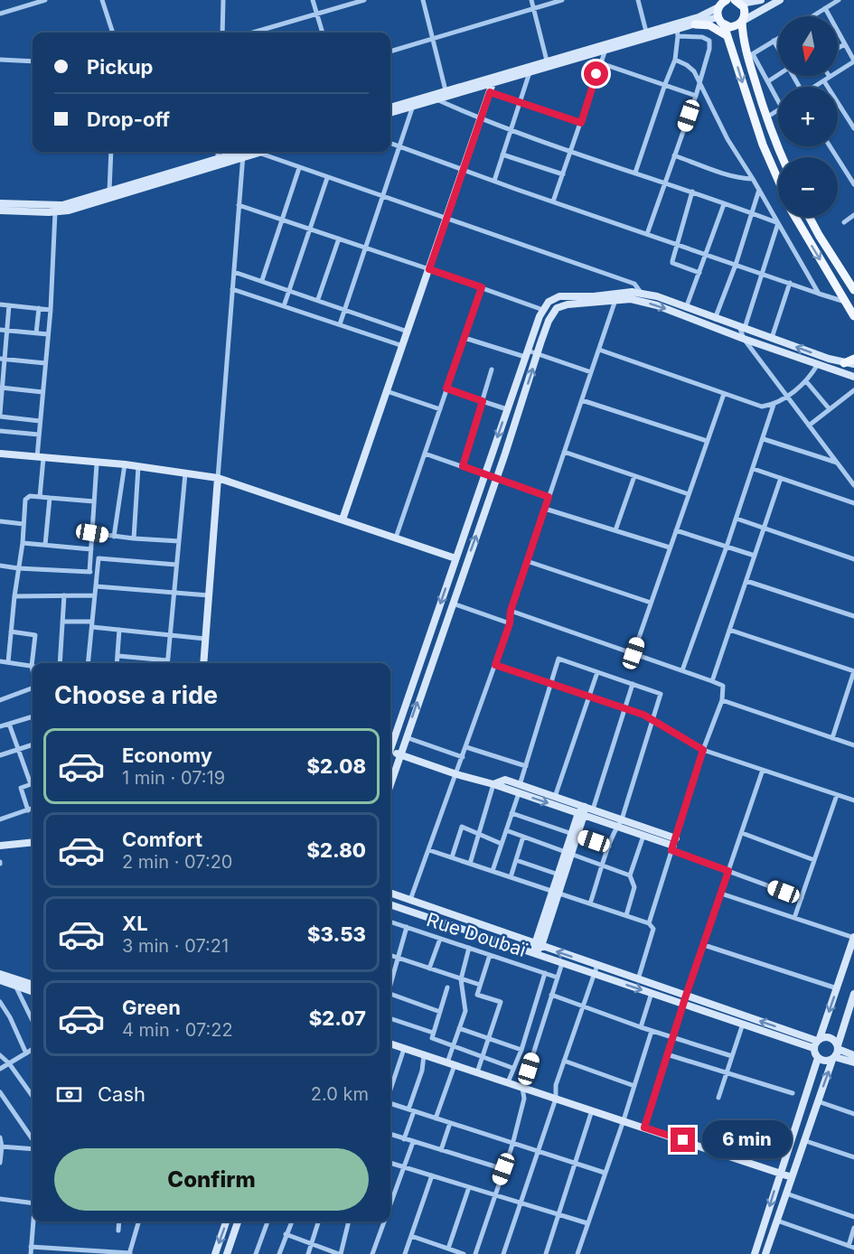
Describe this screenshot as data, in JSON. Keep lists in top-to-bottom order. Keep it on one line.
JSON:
{"streets":{"street":["Rue Doubaï"]},"north":"bottom","page":{"map_buttons":["+","−"],"banner":["Pickup","Drop-off"],"heading":"Choose a ride","list":[{"name":"Economy","note":"1 min · 07:19","value":"$2.08"},{"name":"Comfort","note":"2 min · 07:20","value":"$2.80"},{"name":"XL","note":"3 min · 07:21","value":"$3.53"},{"name":"Green","note":"4 min · 07:22","value":"$2.07"}],"pay":["Cash","2.0 km"],"bubble":"6 min","buttons":"Confirm"}}
